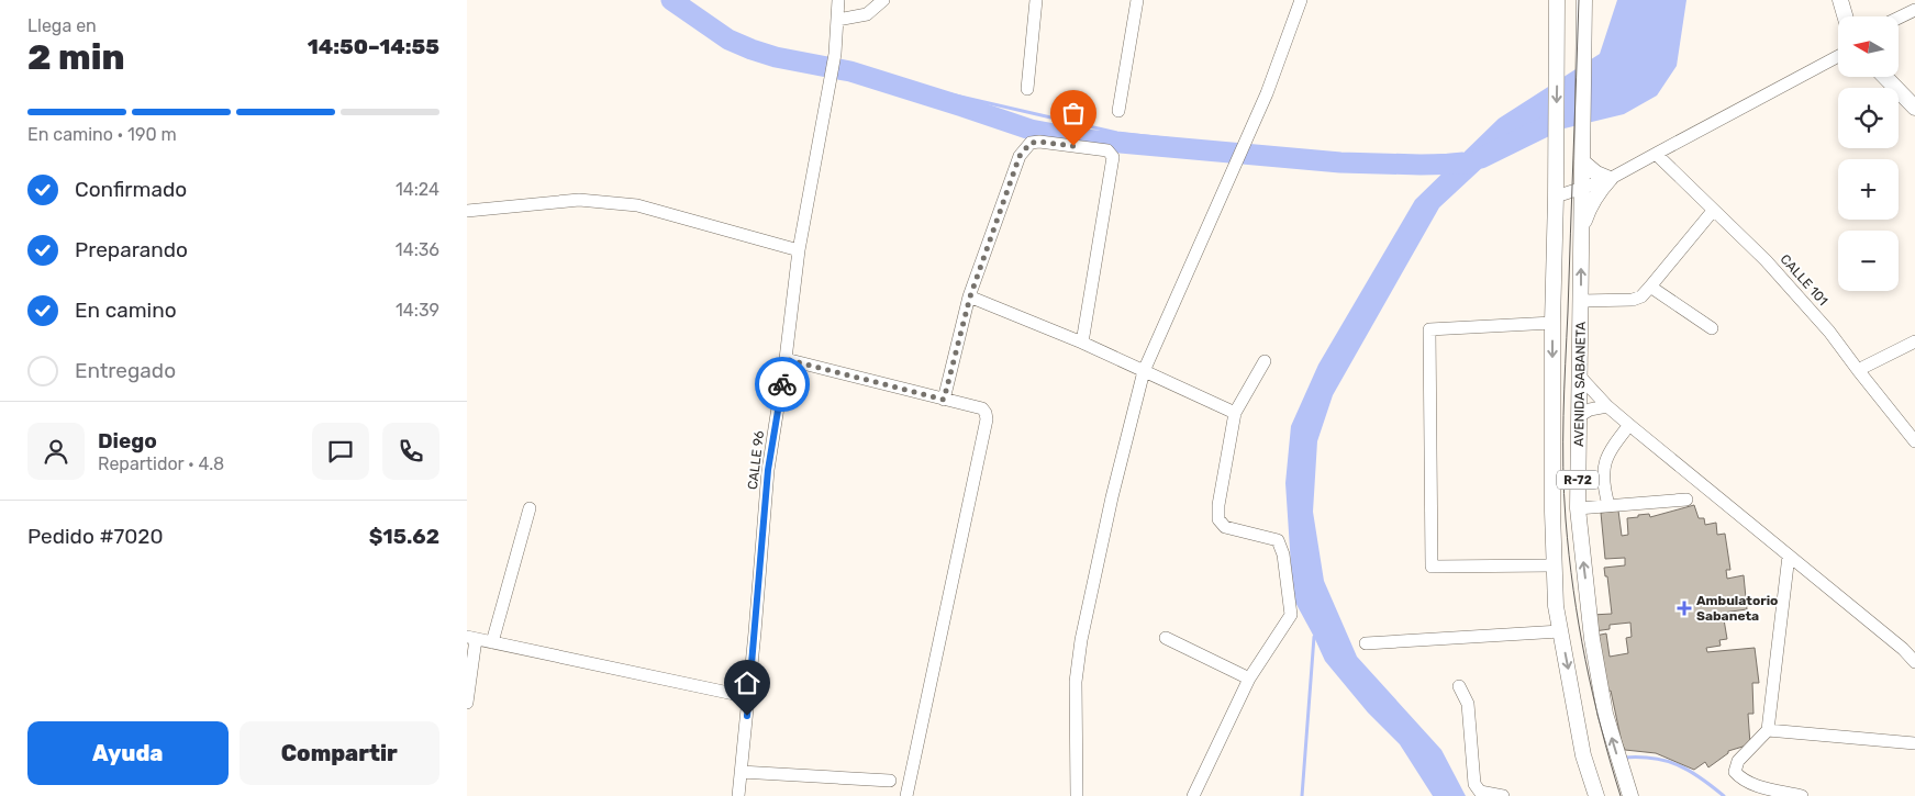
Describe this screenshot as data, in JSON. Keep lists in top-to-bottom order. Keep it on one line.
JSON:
{"streets":{"main road":["AVENIDA SABANETA","R-72"],"street":["CALLE 101","CALLE 96"]},"places":{"health":["Ambulatorio Sabaneta"]},"north":"left","page":{"heading":["2 min","Llega en","14:50–14:55"],"panel":["Diego","Repartidor · 4.8","Pedido #7020","$15.62"],"map_buttons":["+","−"],"bar":"En camino · 190 m","list":[["Confirmado","14:24"],["Preparando","14:36"],["En camino","14:39"],"Entregado"],"buttons":["Ayuda","Compartir"]}}
